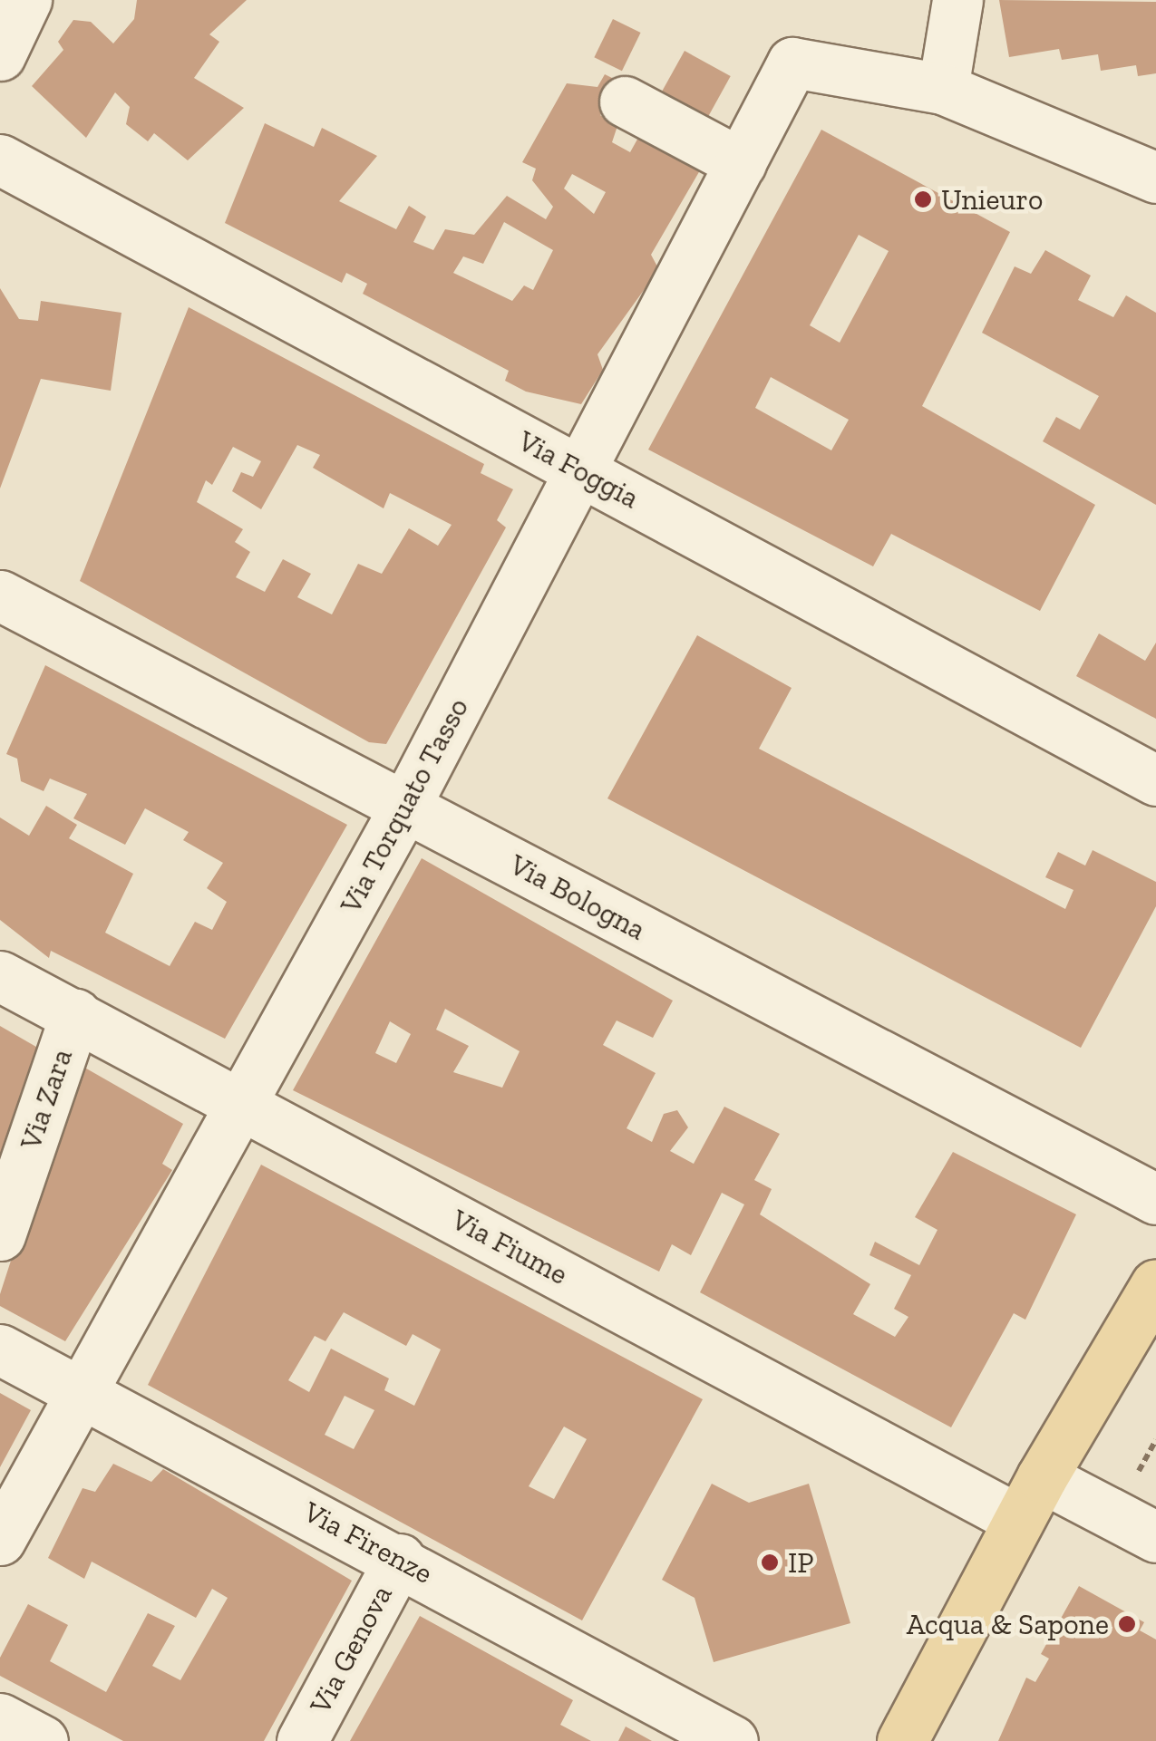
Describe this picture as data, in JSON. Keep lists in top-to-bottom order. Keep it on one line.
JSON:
{"streets":{"street":["Via Foggia","Via Torquato Tasso","Via Bologna","Via Zara","Via Fiume","Via Firenze","Via Genova"]},"crossings":[["Via Foggia","Via Torquato Tasso"],["Via Torquato Tasso","Via Bologna"],["Via Torquato Tasso","Via Fiume"],["Via Torquato Tasso","Via Firenze"],["Via Zara","Via Fiume"],["Via Firenze","Via Genova"]],"places":["Unieuro","IP","Acqua & Sapone"]}
